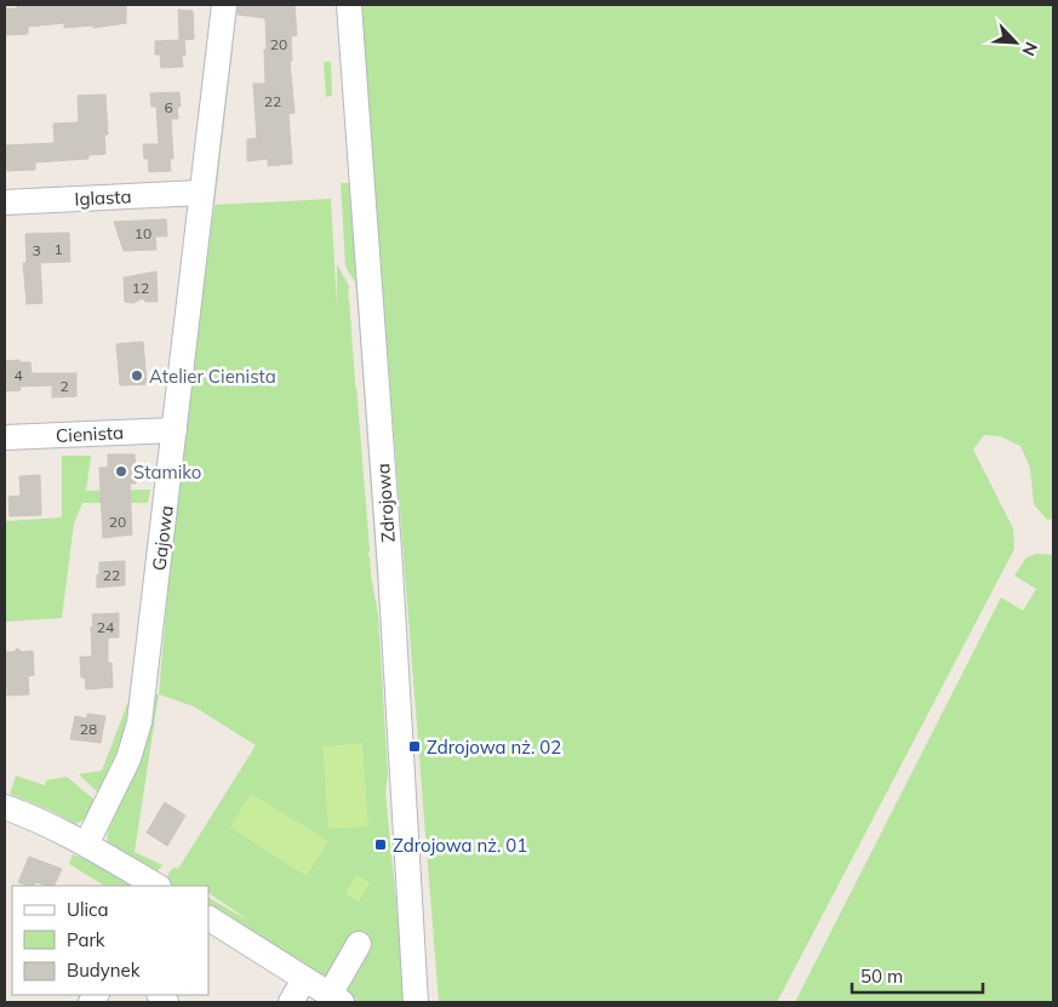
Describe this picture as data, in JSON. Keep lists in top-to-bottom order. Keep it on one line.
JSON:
{"streets":{"street":["Iglasta","Cienista","Zdrojowa","Gajowa"]},"crossings":[["Iglasta","Gajowa"],["Cienista","Gajowa"]],"places":{"other":["Atelier Cienista","Stamiko"],"transit":["Zdrojowa nż. 02","Zdrojowa nż. 01"]},"house_numbers":["20","22","6","10","1","3","12","4","2","20","22","24","28"],"legend":["Ulica","Park","Budynek"],"scale_bar":"50 m","north":"bottom right"}
